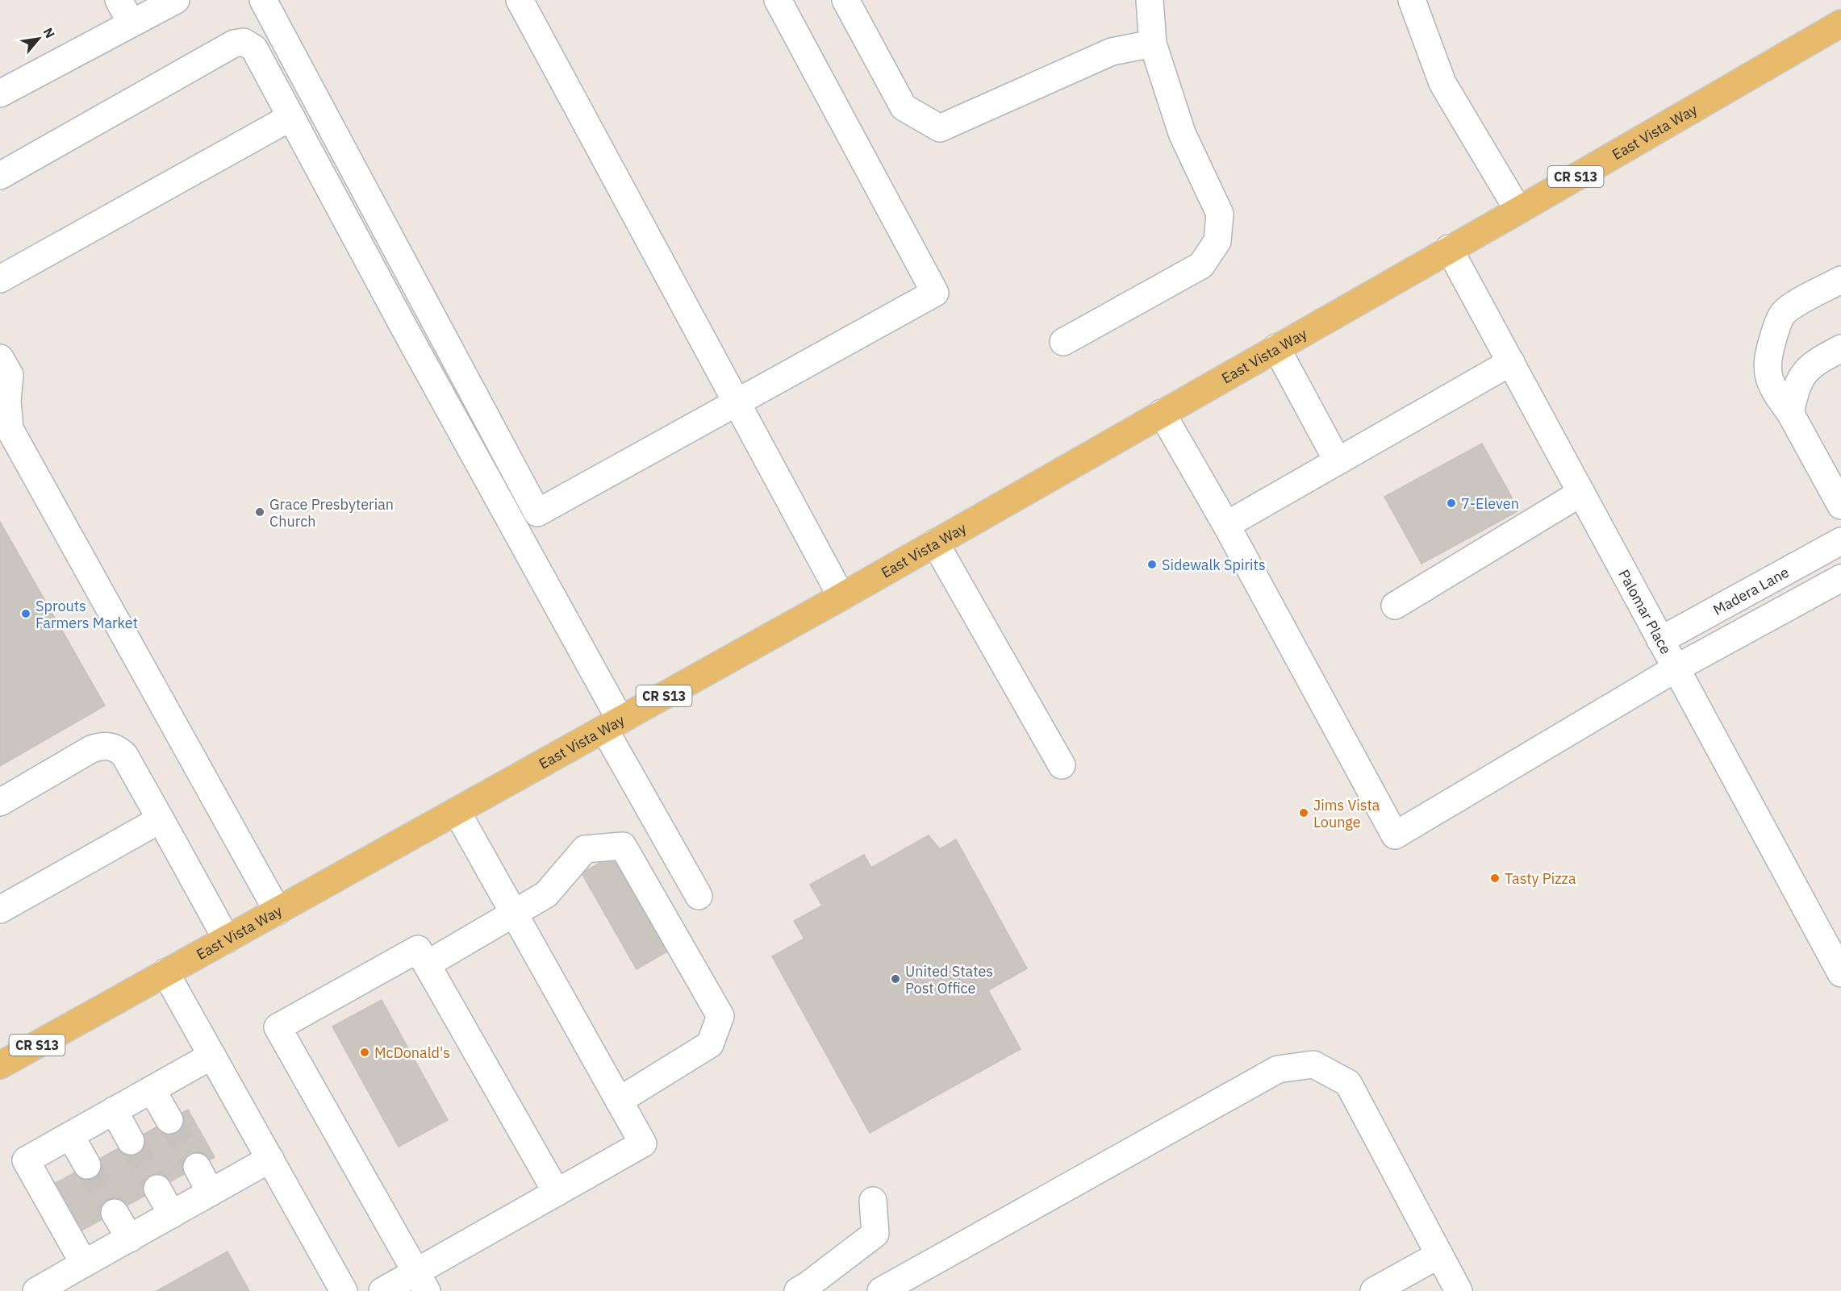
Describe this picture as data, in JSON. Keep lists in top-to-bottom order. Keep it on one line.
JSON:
{"streets":{"main road":["East Vista Way","CR S13"],"street":["Madera Lane","Palomar Place"]},"crossings":[["East Vista Way","Palomar Place"],["Madera Lane","Palomar Place"]],"places":["7-Eleven","Grace Presbyterian Church","Sidewalk Spirits","Sprouts Farmers Market","Jims Vista Lounge","Tasty Pizza","United States Post Office","McDonald's"],"north":"top right"}
